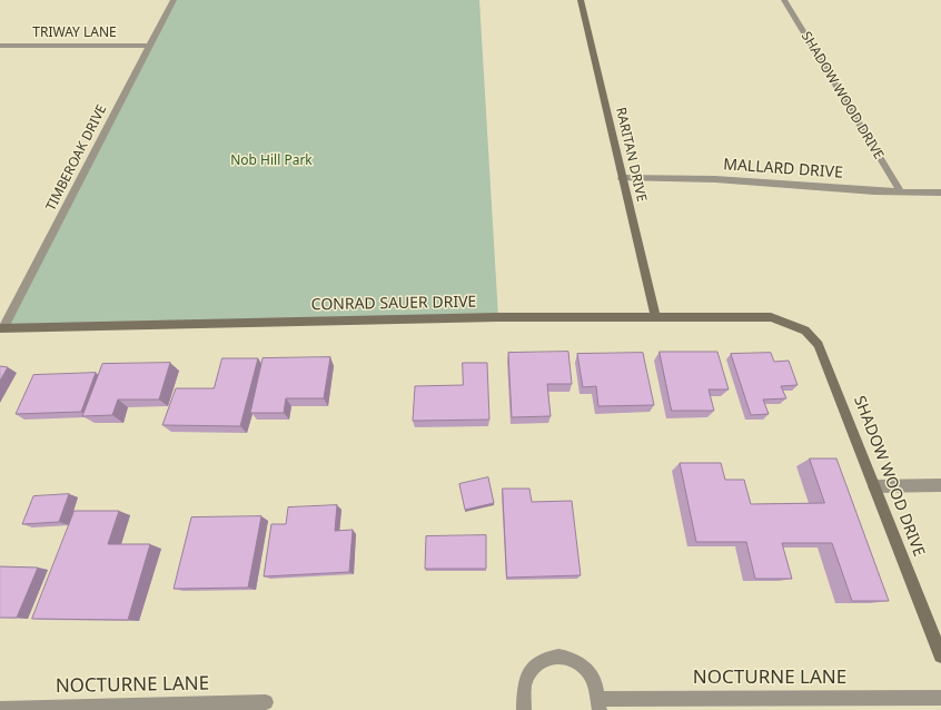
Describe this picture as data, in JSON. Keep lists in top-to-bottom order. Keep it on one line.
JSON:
{"streets":{"street":["TRIWAY LANE","SHADOW WOOD DRIVE","RARITAN DRIVE","TIMBEROAK DRIVE","MALLARD DRIVE","CONRAD SAUER DRIVE","NOCTURNE LANE"]},"crossings":[["TRIWAY LANE","TIMBEROAK DRIVE"],["SHADOW WOOD DRIVE","MALLARD DRIVE"],["SHADOW WOOD DRIVE","CONRAD SAUER DRIVE"],["RARITAN DRIVE","MALLARD DRIVE"],["RARITAN DRIVE","CONRAD SAUER DRIVE"],["TIMBEROAK DRIVE","CONRAD SAUER DRIVE"]],"parks":["Nob Hill Park"]}
